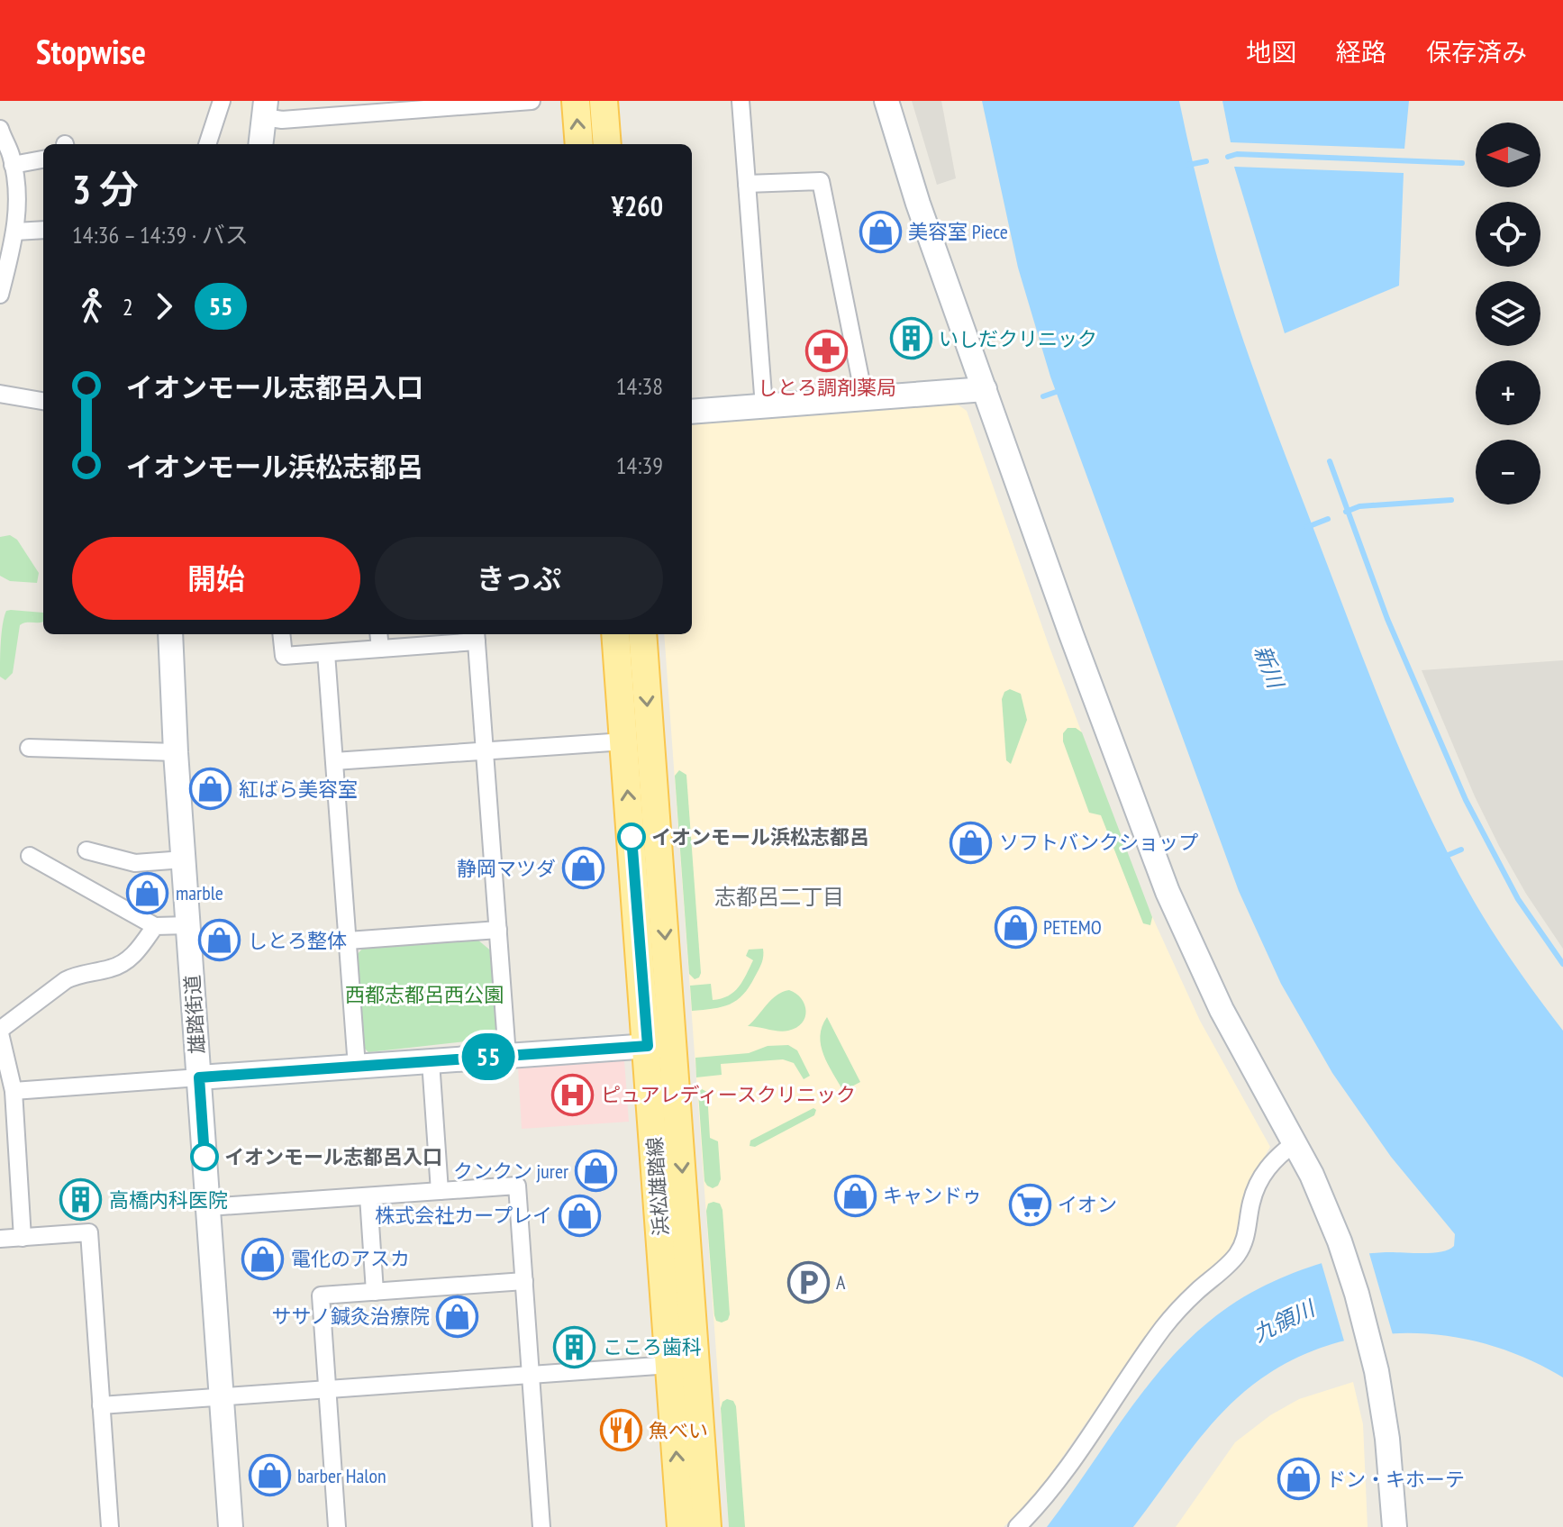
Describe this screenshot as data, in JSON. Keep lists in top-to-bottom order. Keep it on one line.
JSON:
{"streets":{"main road":["浜松雄踏線"],"street":["雄踏街道"]},"districts":["志都呂二丁目"],"water":["新川","九領川"],"parks":["西都志都呂西公園"],"places":{"shop":["美容室 Piece","紅ばら美容室","ソフトバンクショップ","静岡マツダ","marble","PETEMO","しとろ整体","クンクン jurer","キャンドゥ","株式会社カープレイ","電化のアスカ","ササノ鍼灸治療院","barber Halon","ドン・キホーテ"],"building":["いしだクリニック","高橋内科医院","こころ歯科"],"pharmacy":["しとろ調剤薬局"],"other":["イオンモール浜松志都呂","イオンモール志都呂入口"],"hospital":["ピュアレディースクリニック"],"supermarket":["イオン"],"parking":["A"],"restaurant":["魚べい"]},"lines":["bus line 55"],"north":"left","page":{"header":"Stopwise","nav":["地図","経路","保存済み"],"on_map":"55","map_buttons":["+","−"],"heading":["3 分","14:36 – 14:39 · バス","¥260"],"legs":["2","55"],"list":[{"name":"イオンモール志都呂入口","value":"14:38"},{"name":"イオンモール浜松志都呂","value":"14:39"}],"buttons":["開始","きっぷ"]}}
